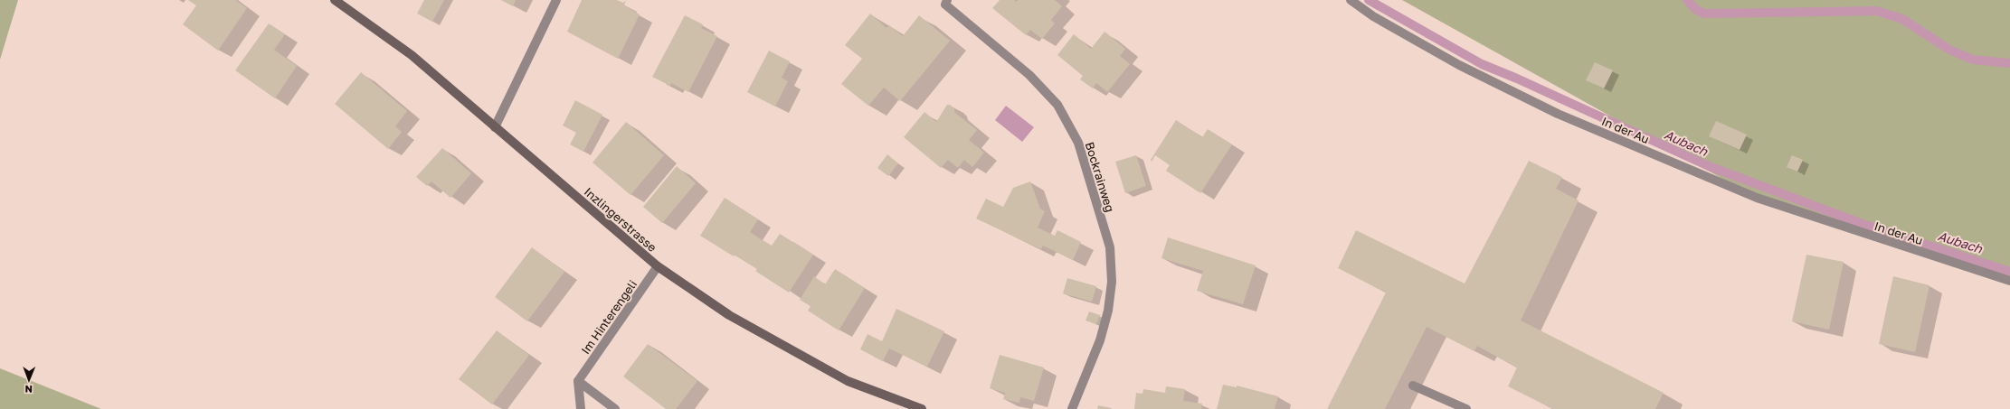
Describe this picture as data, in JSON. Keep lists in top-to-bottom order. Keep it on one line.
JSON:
{"streets":{"street":["In der Au","Bockrainweg","Inzlingerstrasse","Im Hinterengeli"]},"crossings":[["Inzlingerstrasse","Im Hinterengeli"]],"water":["Aubach"],"north":"bottom"}
